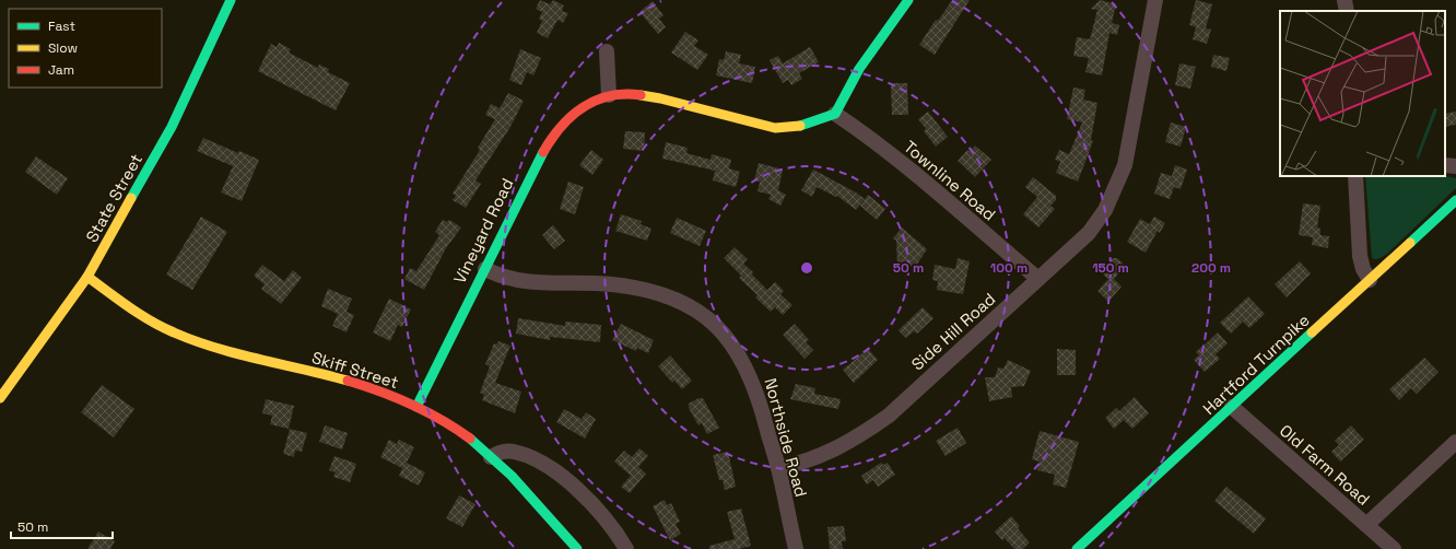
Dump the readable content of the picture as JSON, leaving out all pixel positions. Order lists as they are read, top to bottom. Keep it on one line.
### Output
{"streets":{"main road":["State Street","Vineyard Road","Hartford Turnpike","Skiff Street"],"street":["Townline Road","Side Hill Road","Northside Road","Old Farm Road"]},"crossings":[["Townline Road","Vineyard Road"],["Townline Road","Side Hill Road"],["State Street","Skiff Street"],["Vineyard Road","Skiff Street"],["Vineyard Road","Northside Road"],["Side Hill Road","Northside Road"],["Hartford Turnpike","Old Farm Road"]],"legend":["Fast","Slow","Jam"],"scale_bar":"50 m","rings":["50 m","100 m","150 m","200 m"]}
